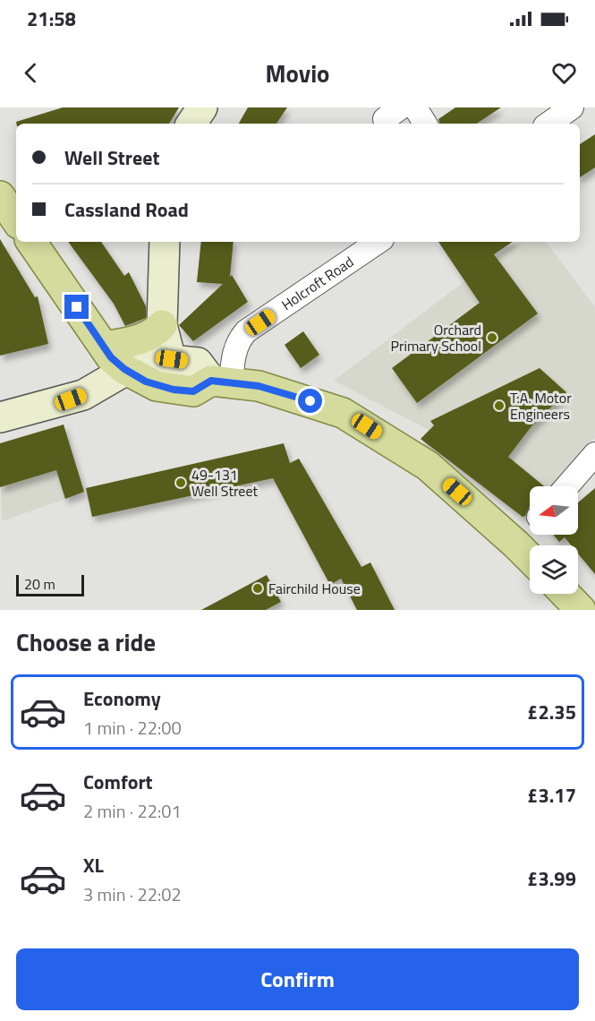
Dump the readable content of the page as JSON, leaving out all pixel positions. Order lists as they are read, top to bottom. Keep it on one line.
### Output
{"streets":{"street":["Holcroft Road"]},"places":["Orchard Primary School","T.A. Motor Engineers","49-131 Well Street","Fairchild House"],"scale_bar":"20 m","north":"left","page":{"status":"21:58","header":"Movio","banner":["Well Street","Cassland Road"],"scale":"20 m","heading":"Choose a ride","list":[{"name":"Economy","note":"1 min · 22:00","value":"£2.35"},{"name":"Comfort","note":"2 min · 22:01","value":"£3.17"},{"name":"XL","note":"3 min · 22:02","value":"£3.99"}],"buttons":"Confirm"}}
